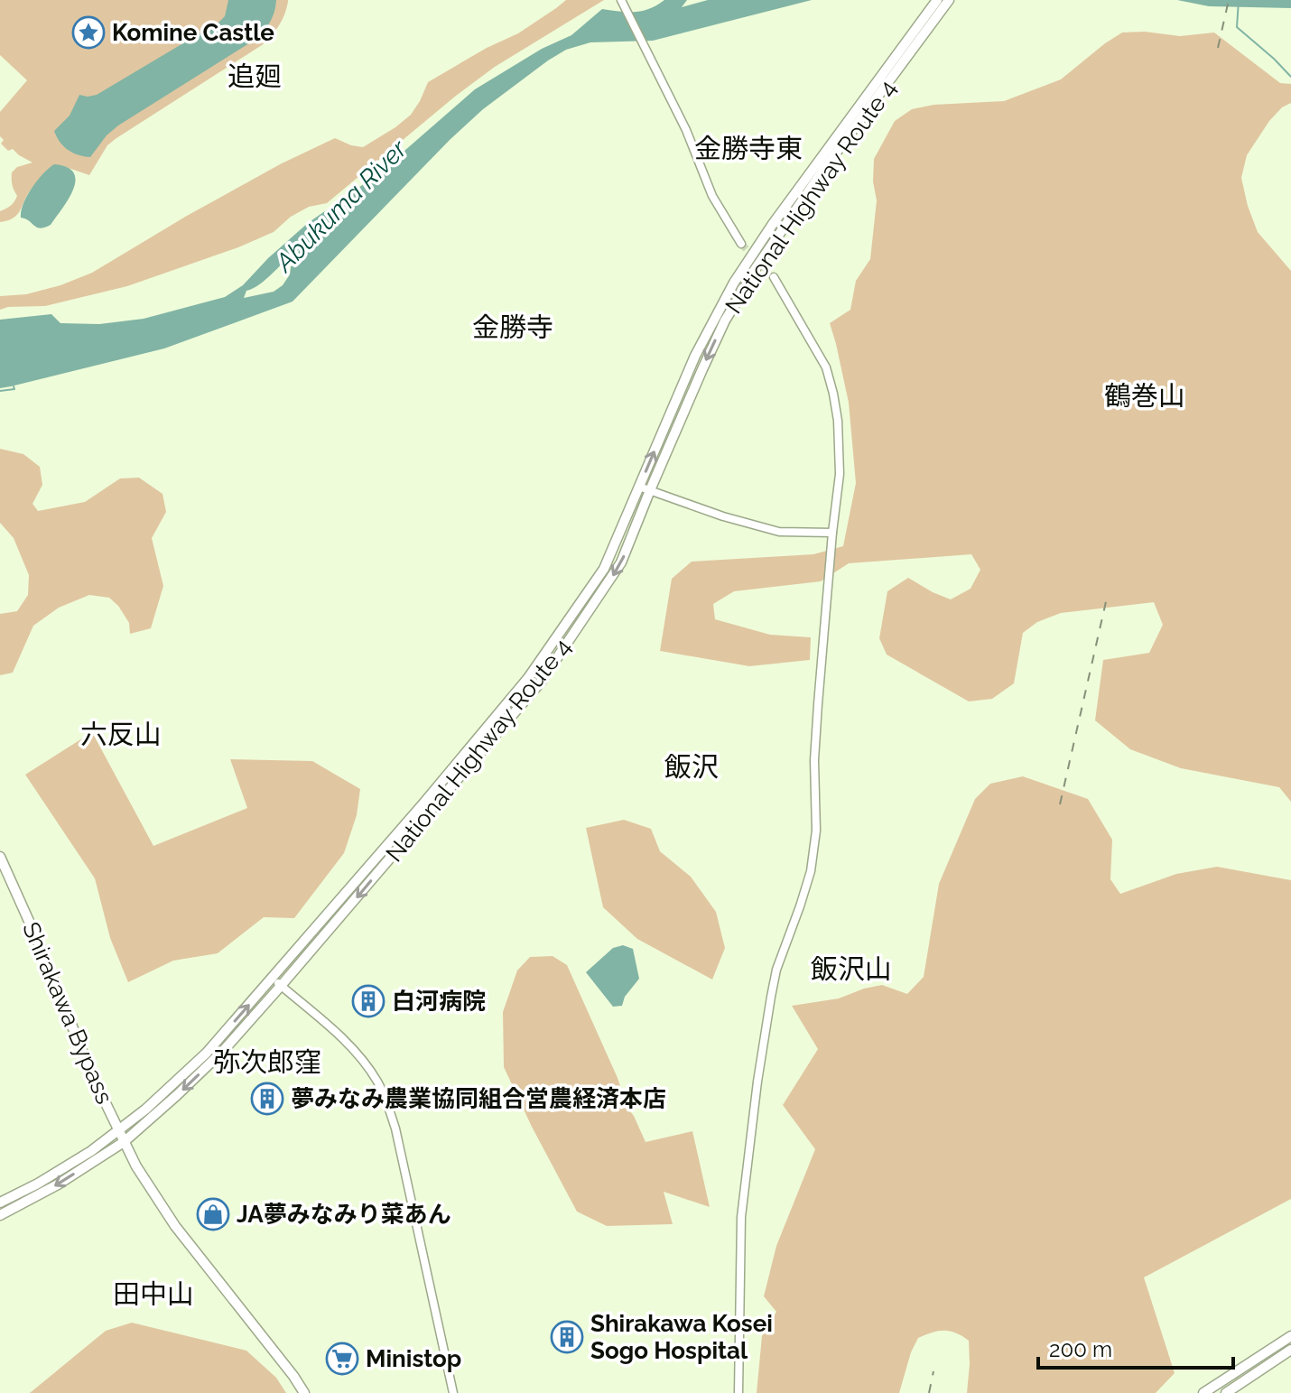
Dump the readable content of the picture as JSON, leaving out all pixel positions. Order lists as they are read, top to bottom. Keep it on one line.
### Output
{"streets":{"highway":["National Highway Route 4","Shirakawa Bypass"]},"crossings":[["National Highway Route 4","Shirakawa Bypass"]],"districts":["追廻","金勝寺東","金勝寺","鶴巻山","六反山","飯沢","飯沢山","弥次郎窪","田中山"],"water":["Abukuma River"],"places":{"place":["Komine Castle"],"building":["白河病院","夢みなみ農業協同組合営農経済本店","Shirakawa Kosei Sogo Hospital"],"shop":["JA夢みなみり菜あん"],"supermarket":["Ministop"]},"scale_bar":"200 m"}
